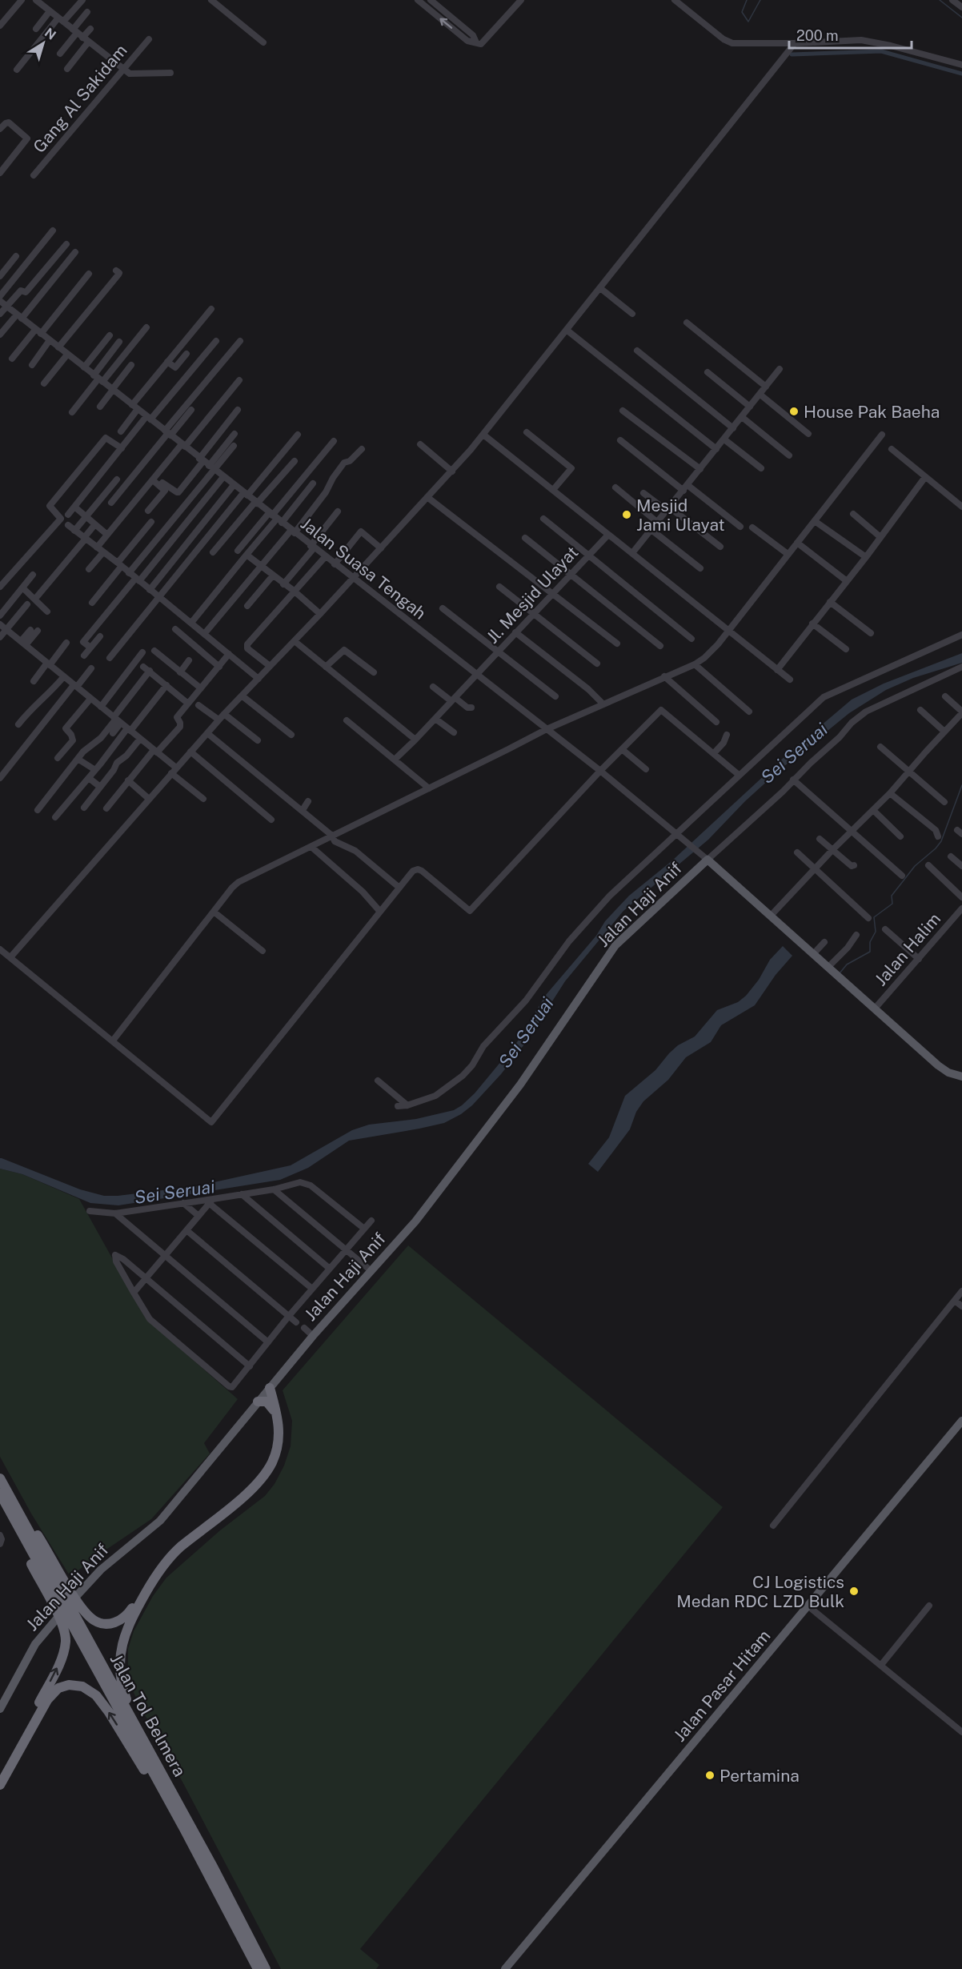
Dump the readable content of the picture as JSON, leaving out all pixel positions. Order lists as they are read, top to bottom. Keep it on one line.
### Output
{"streets":{"highway":["Jalan Tol Belmera"],"main road":["Jalan Haji Anif","Jalan Pasar Hitam"],"street":["Gang Al Sakidam","Jalan Suasa Tengah","Jl. Mesjid Ulayat","Jalan Halim"]},"crossings":[["Jalan Suasa Tengah","Jl. Mesjid Ulayat"],["Jalan Suasa Tengah","Jalan Haji Anif"]],"water":["Sei Seruai"],"places":["House Pak Baeha","Mesjid Jami Ulayat","CJ Logistics Medan RDC LZD Bulk","Pertamina"],"scale_bar":"200 m","north":"top right"}
